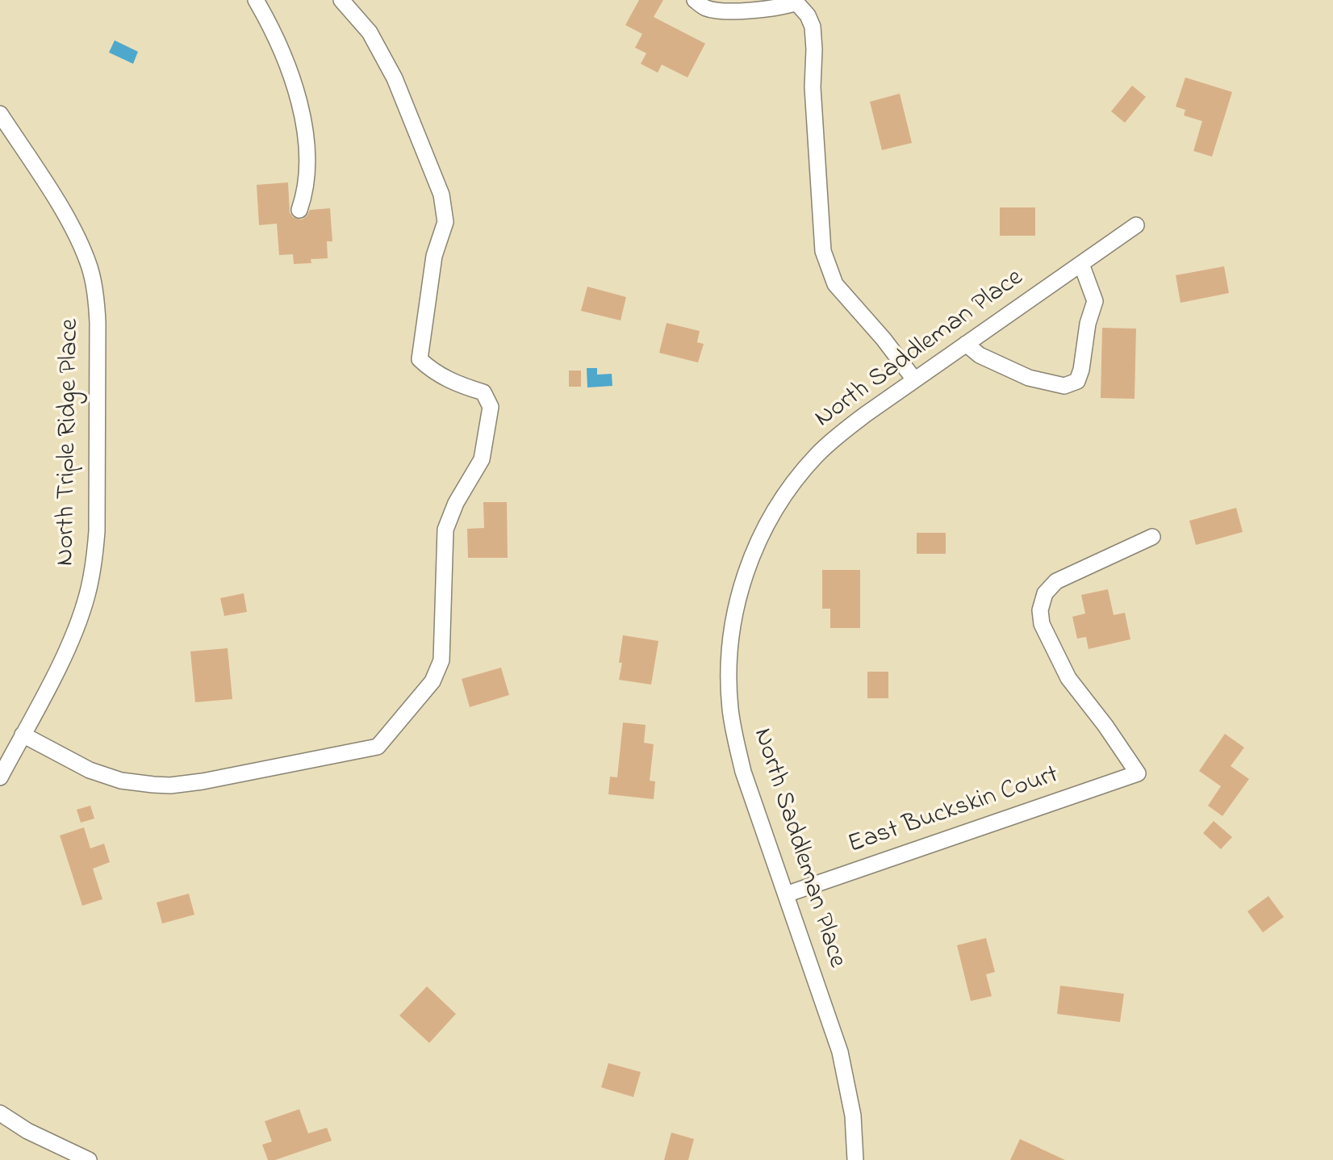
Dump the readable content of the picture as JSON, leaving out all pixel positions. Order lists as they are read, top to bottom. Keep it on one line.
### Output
{"streets":{"street":["North Saddleman Place","North Triple Ridge Place","East Buckskin Court"]},"crossings":[["North Saddleman Place","East Buckskin Court"]]}
